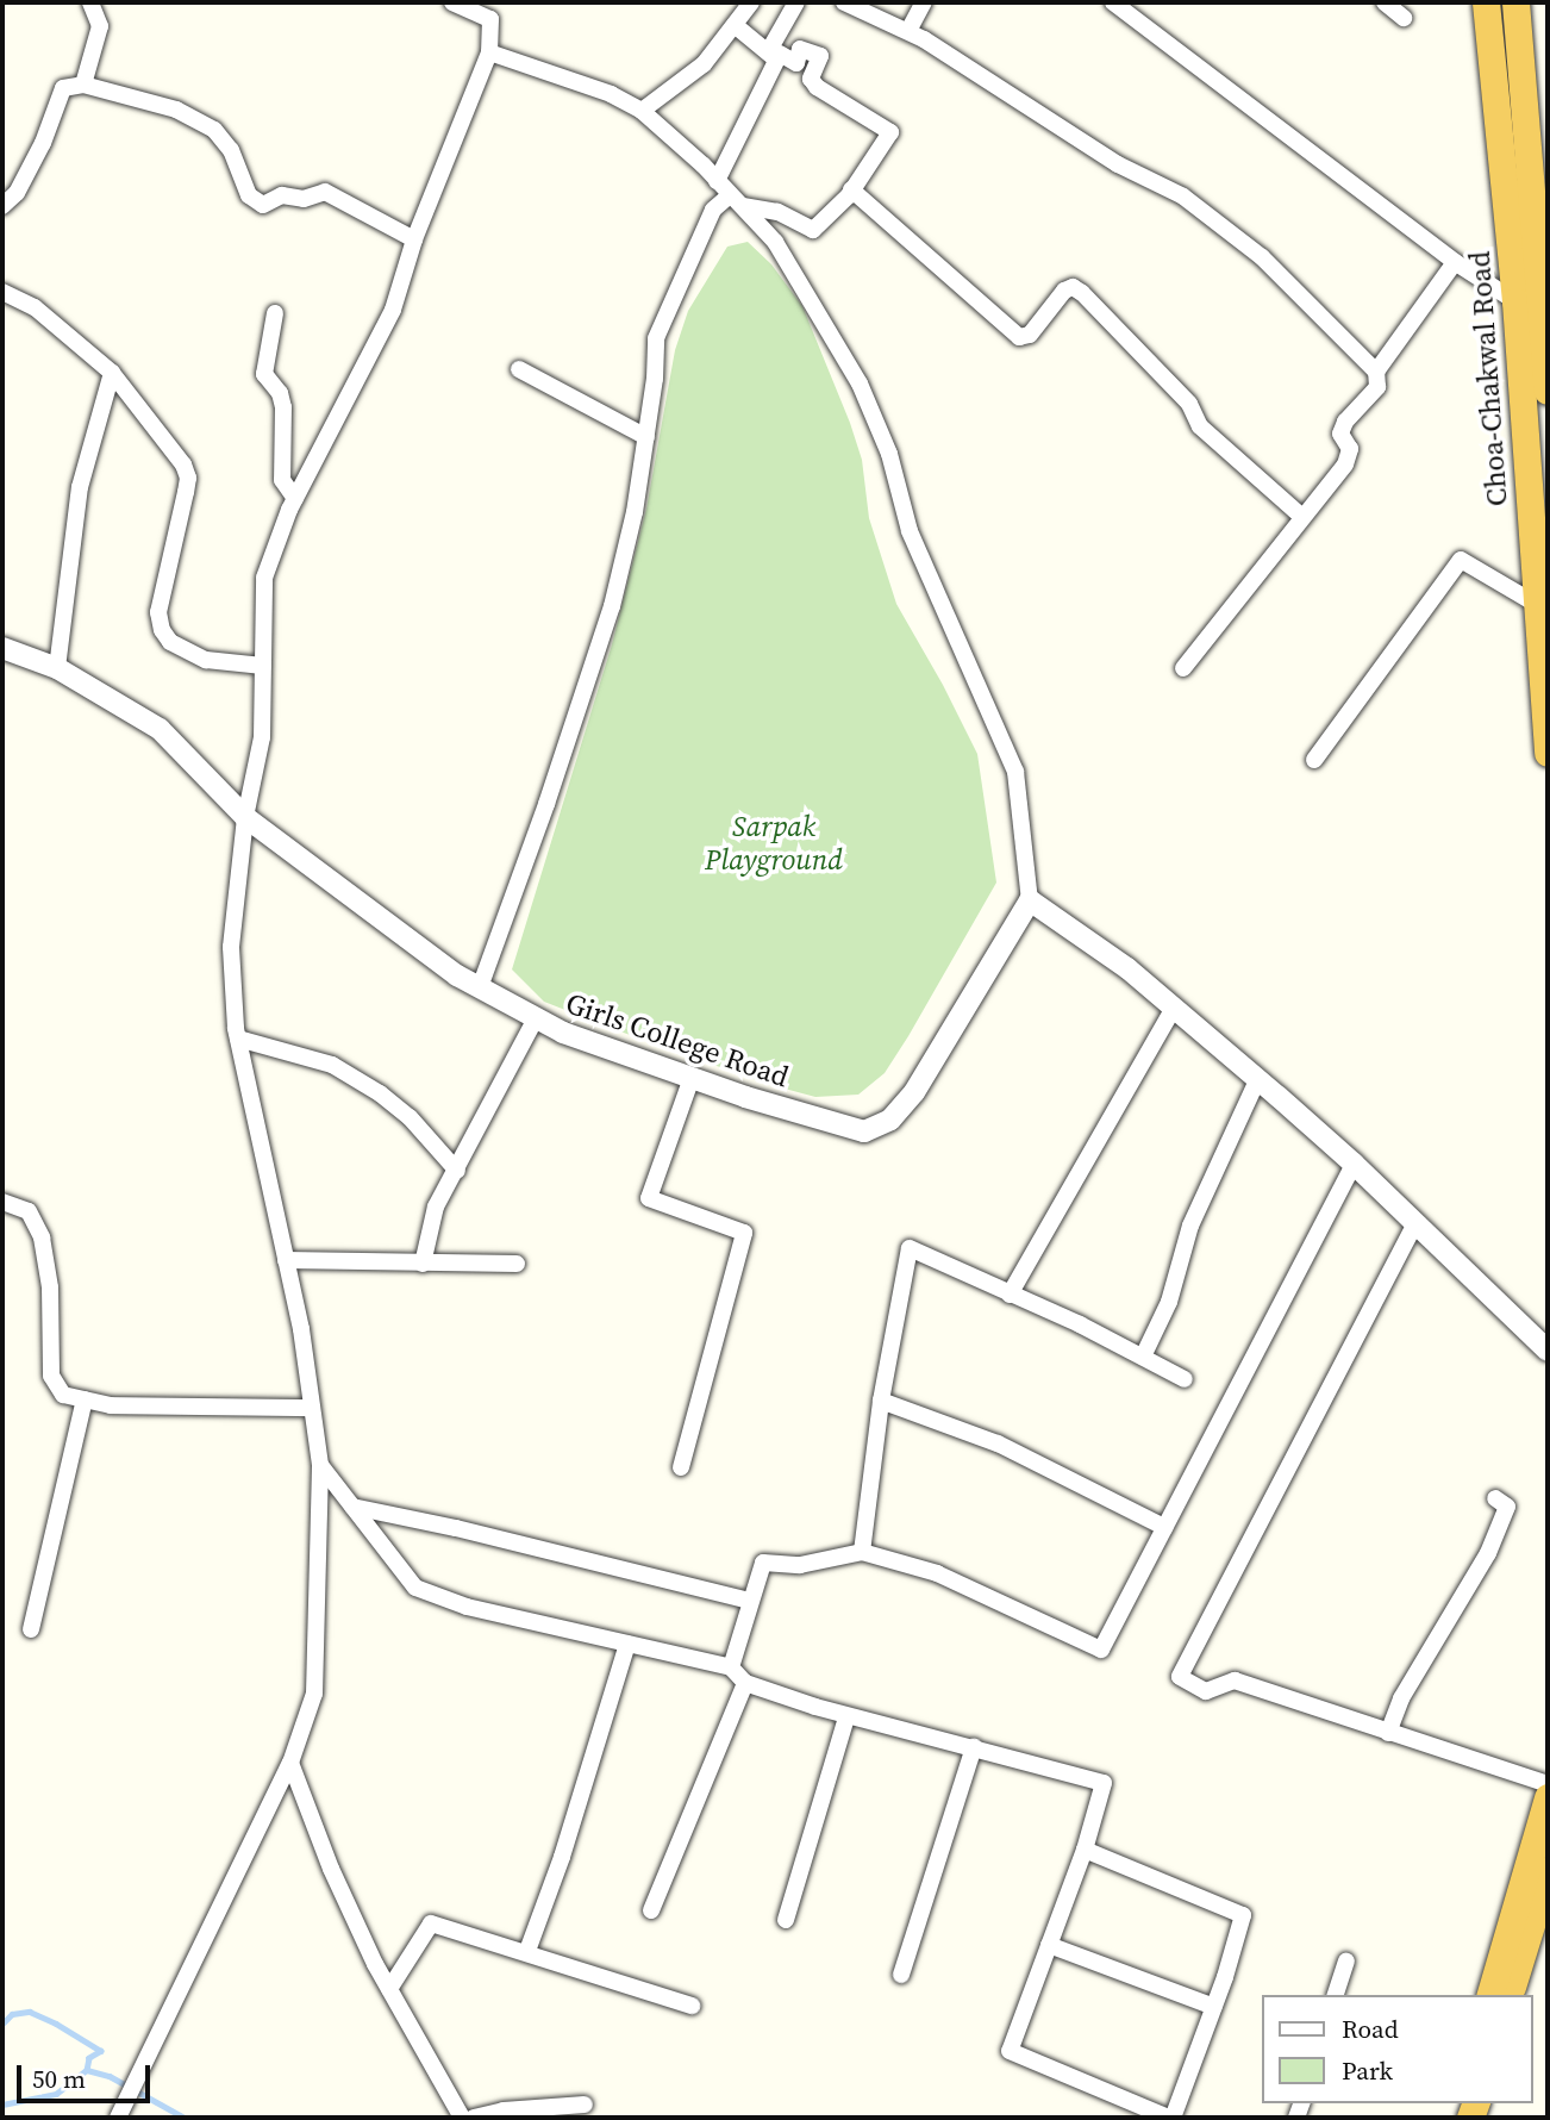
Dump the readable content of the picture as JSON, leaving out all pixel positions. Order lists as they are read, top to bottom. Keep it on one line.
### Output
{"streets":{"highway":["Choa-Chakwal Road"],"street":["Girls College Road"]},"parks":["Sarpak Playground"],"legend":["Road","Park"],"scale_bar":"50 m"}
